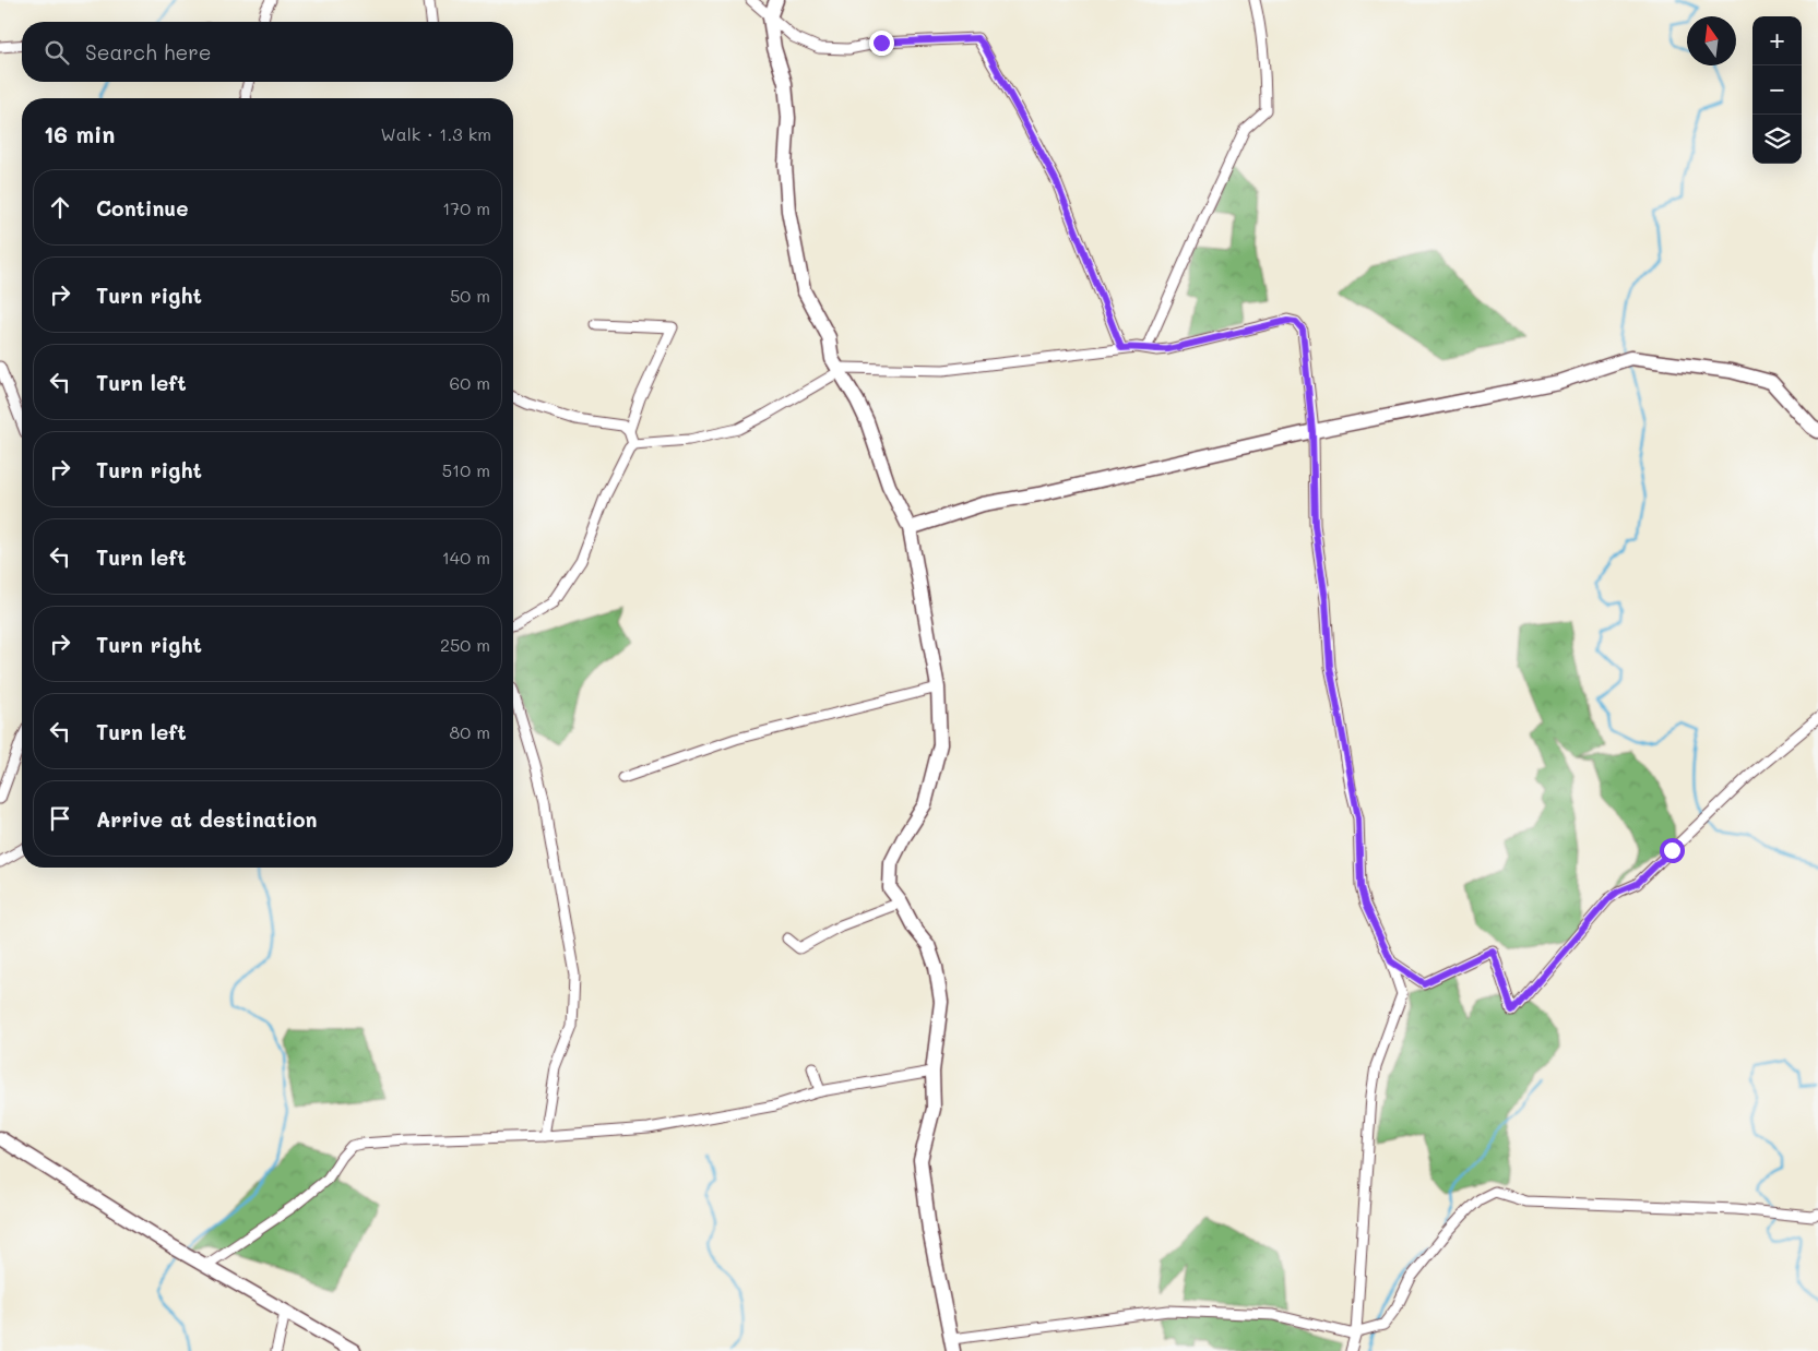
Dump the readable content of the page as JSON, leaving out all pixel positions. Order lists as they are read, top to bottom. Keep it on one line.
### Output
{"north":"top","page":{"map_buttons":["+","−"],"search":"Search here","heading":["16 min","Walk · 1.3 km"],"list":[["Continue","170 m"],["Turn right","50 m"],["Turn left","60 m"],["Turn right","510 m"],["Turn left","140 m"],["Turn right","250 m"],["Turn left","80 m"],"Arrive at destination"]}}
